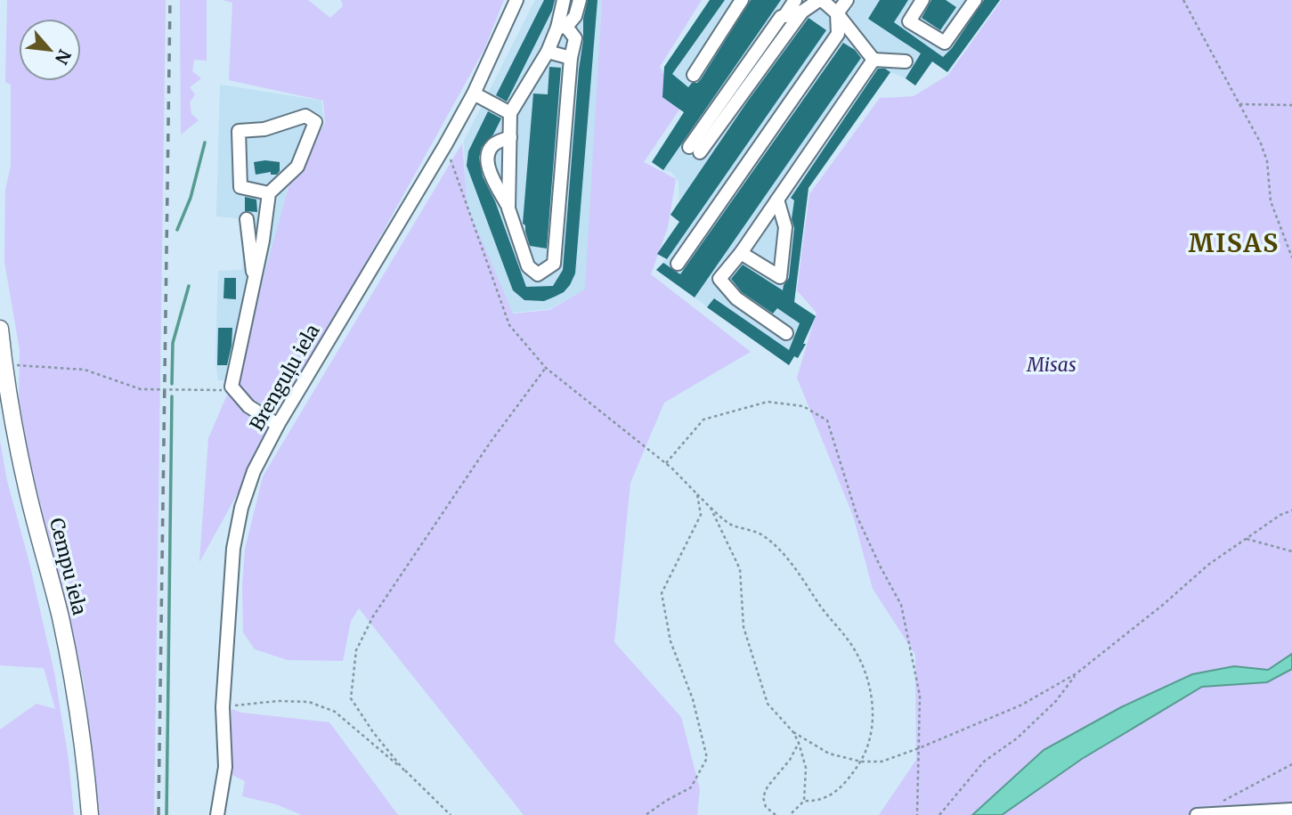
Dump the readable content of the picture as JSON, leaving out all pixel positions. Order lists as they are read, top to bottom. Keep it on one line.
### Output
{"streets":{"main road":["Cempu iela"],"street":["Brenguļu iela"]},"districts":["MISAS"],"parks":["Misas"],"north":"bottom right"}
